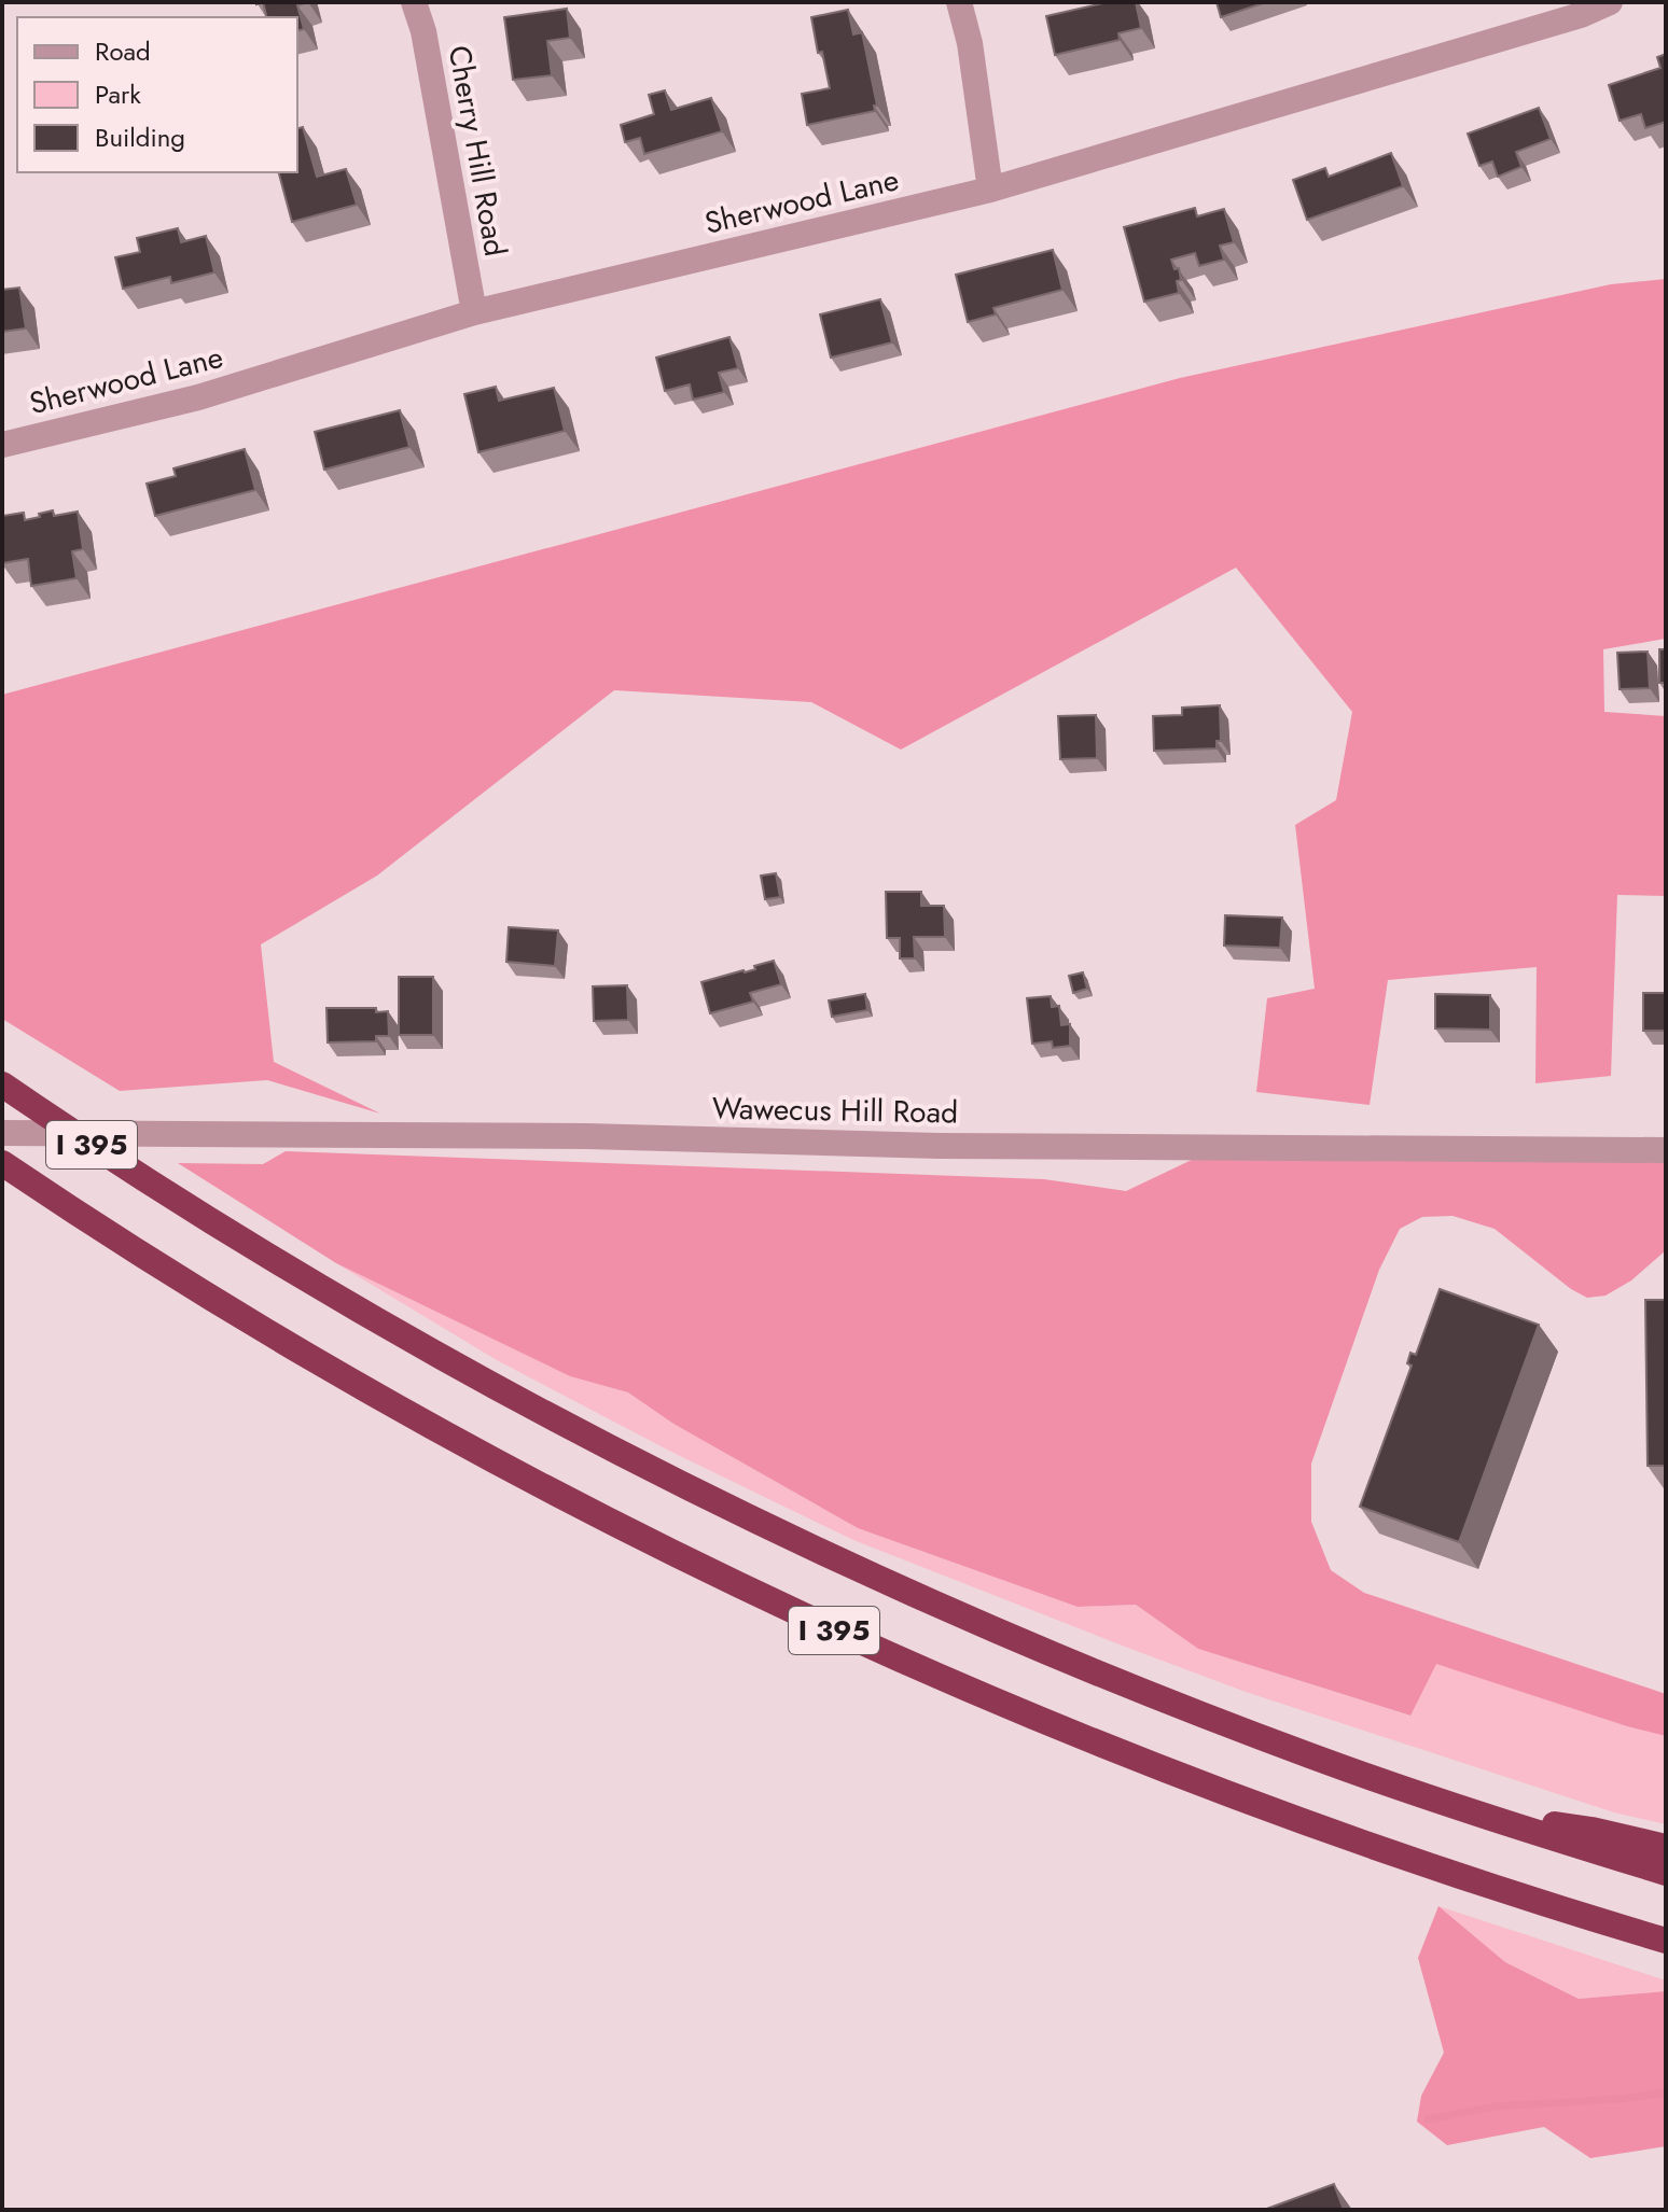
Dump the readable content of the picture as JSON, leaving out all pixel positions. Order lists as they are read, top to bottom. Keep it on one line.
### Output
{"streets":{"highway":["I 395"],"street":["Cherry Hill Road","Sherwood Lane","Wawecus Hill Road"]},"crossings":[["Cherry Hill Road","Sherwood Lane"]],"legend":["Road","Park","Building"]}
